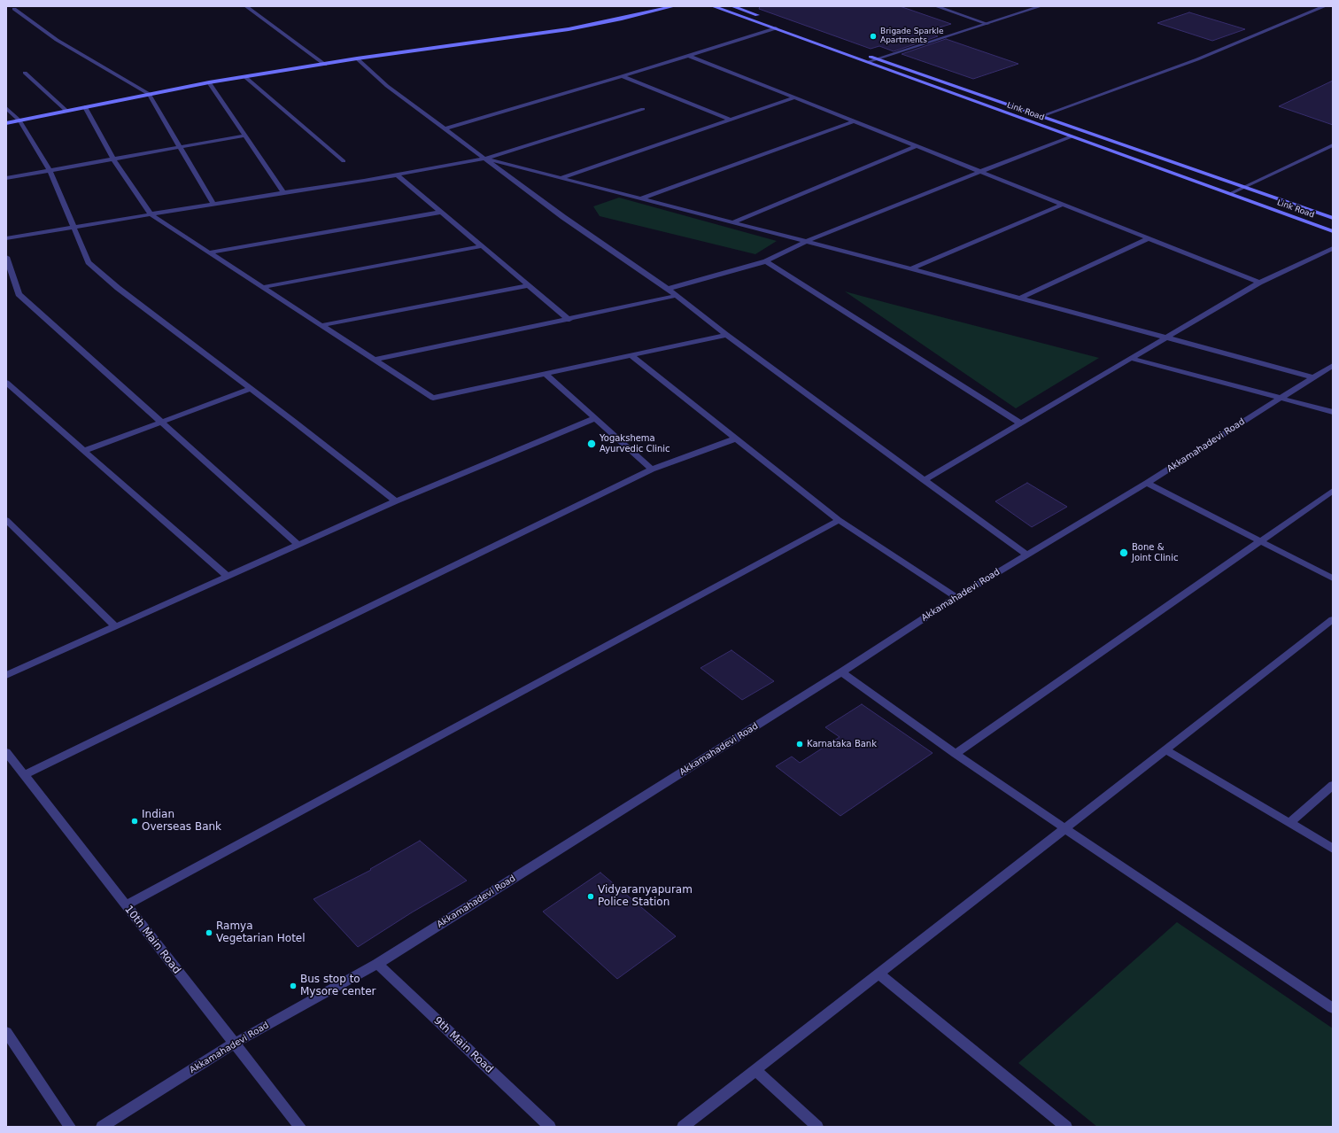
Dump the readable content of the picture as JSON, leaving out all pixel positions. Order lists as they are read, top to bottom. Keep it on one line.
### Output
{"streets":{"main road":["Link Road"],"street":["Akkamahadevi Road","10th Main Road","9th Main Road"]},"crossings":[["Akkamahadevi Road","10th Main Road"],["Akkamahadevi Road","9th Main Road"]],"places":["Brigade Sparkle Apartments","Yogakshema Ayurvedic Clinic","Bone & Joint Clinic","Karnataka Bank","Indian Overseas Bank","Vidyaranyapuram Police Station","Ramya Vegetarian Hotel","Bus stop to Mysore center"]}
